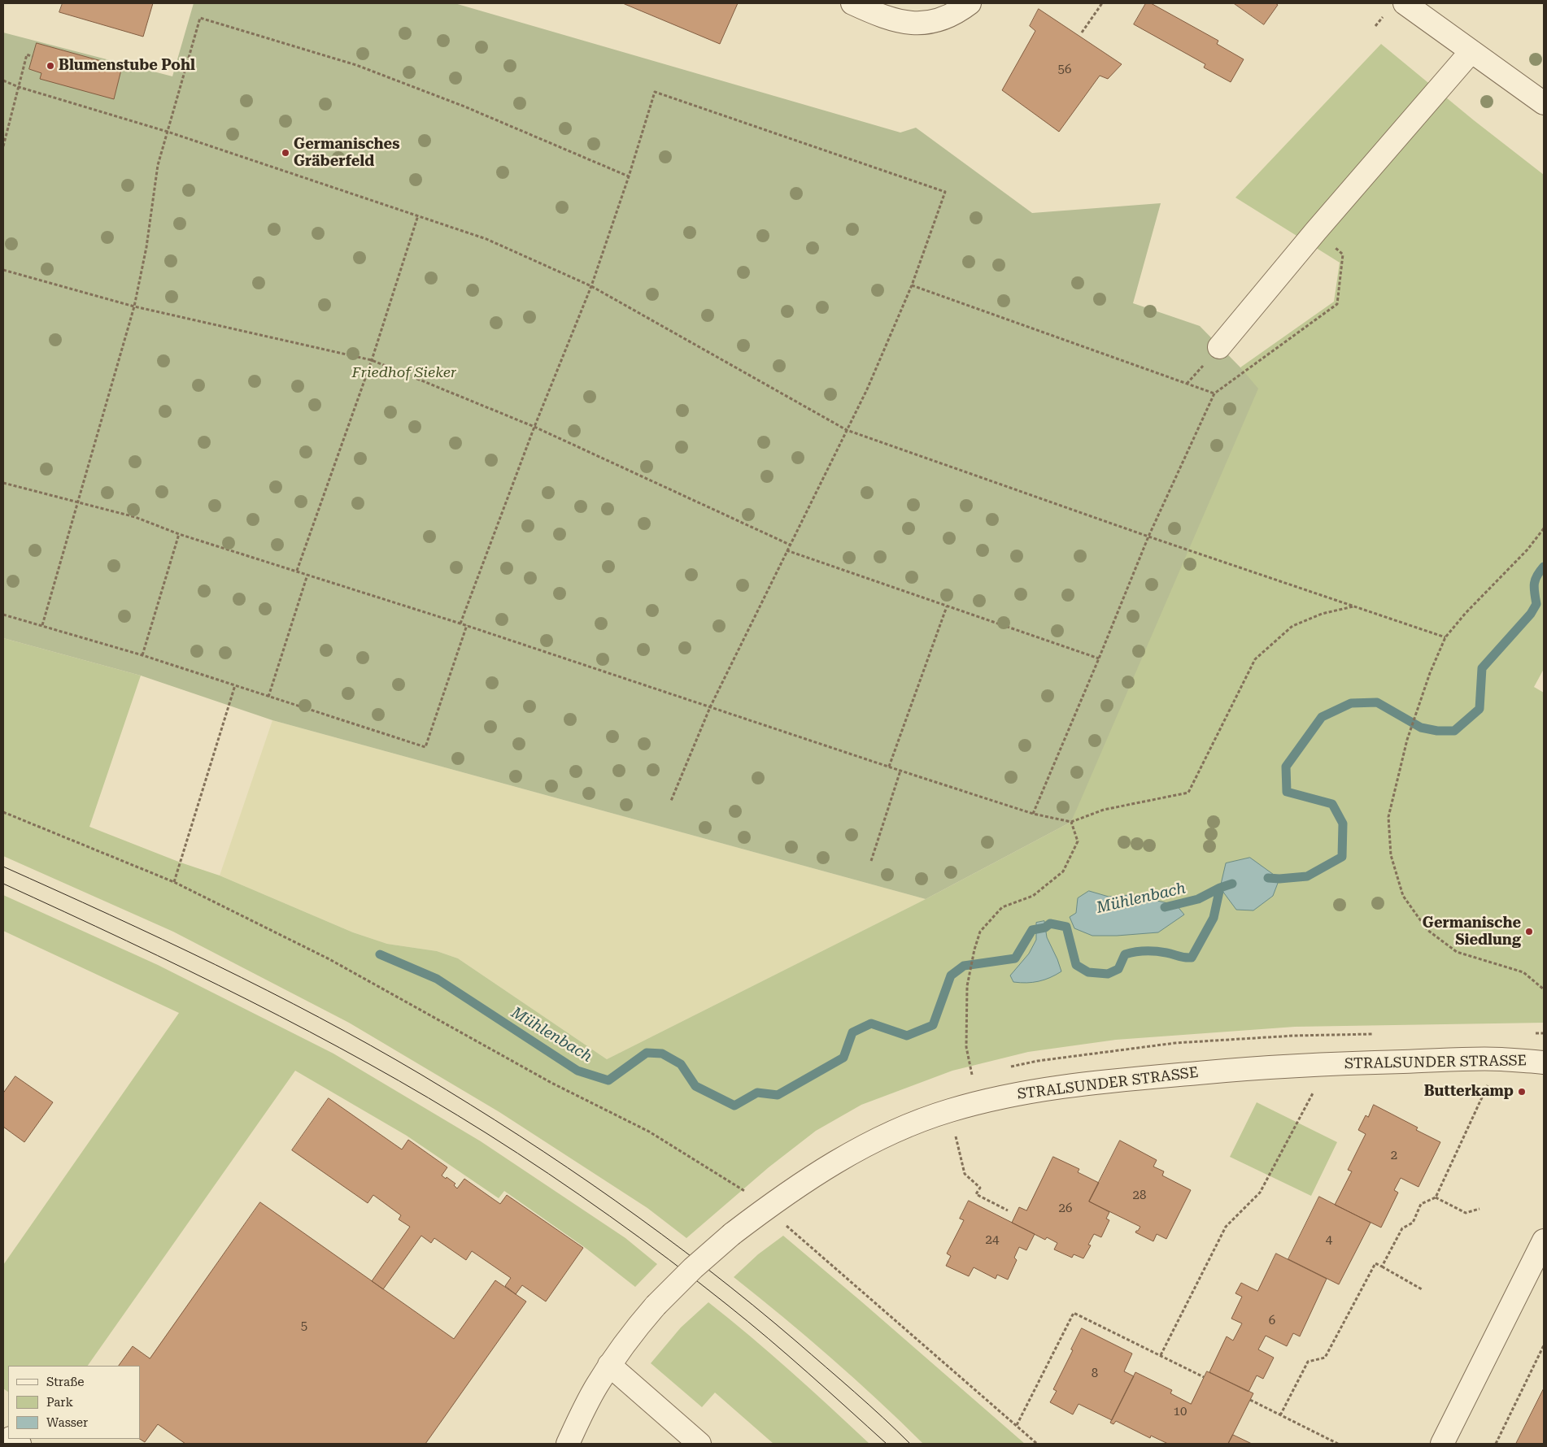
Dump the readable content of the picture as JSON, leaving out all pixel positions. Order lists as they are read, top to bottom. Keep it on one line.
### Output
{"streets":{"street":["STRALSUNDER STRASSE"]},"water":["Mühlenbach"],"parks":["Friedhof Sieker"],"places":["Blumenstube Pohl","Germanisches Gräberfeld","Germanische Siedlung","Butterkamp"],"house_numbers":["56","2","28","26","24","4","6","5","8","10"],"legend":["Straße","Park","Wasser"]}
